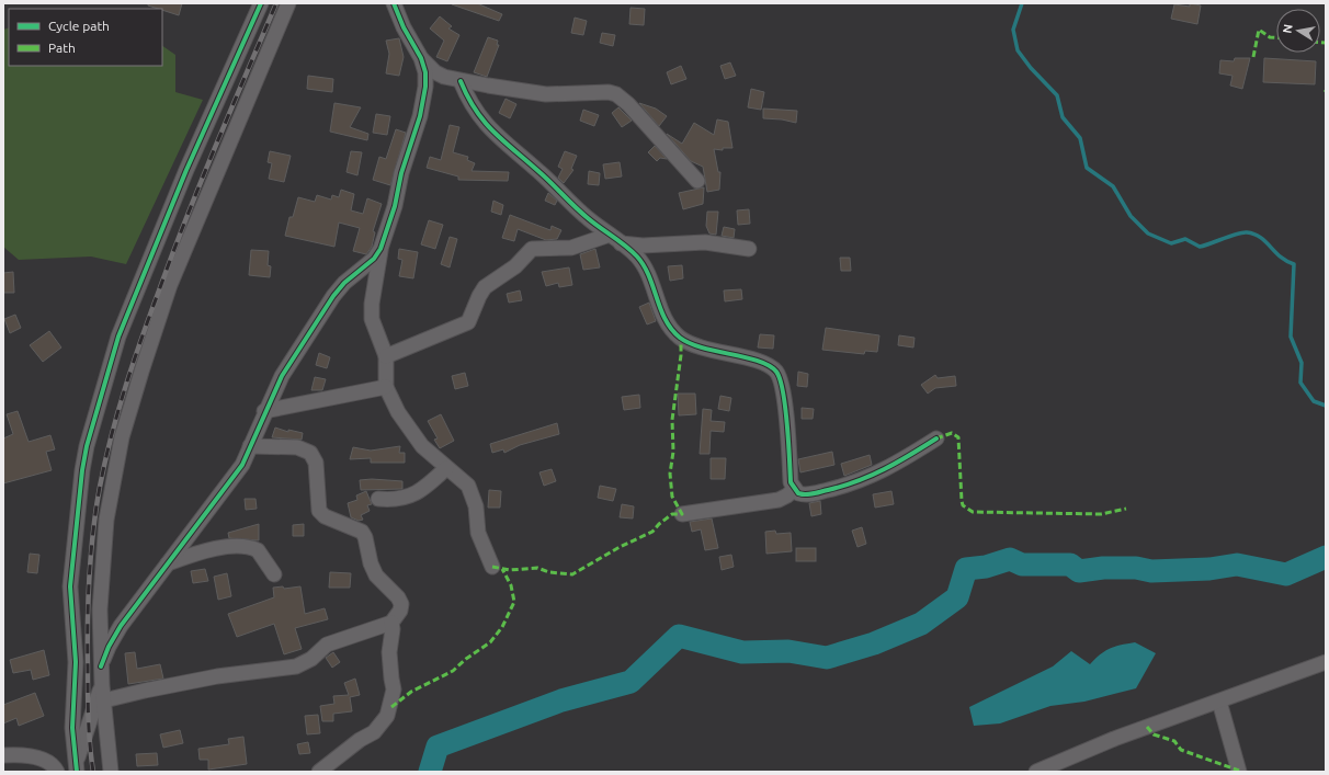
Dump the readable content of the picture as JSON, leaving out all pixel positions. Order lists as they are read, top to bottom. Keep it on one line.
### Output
{"legend":["Cycle path","Path"],"north":"left"}
